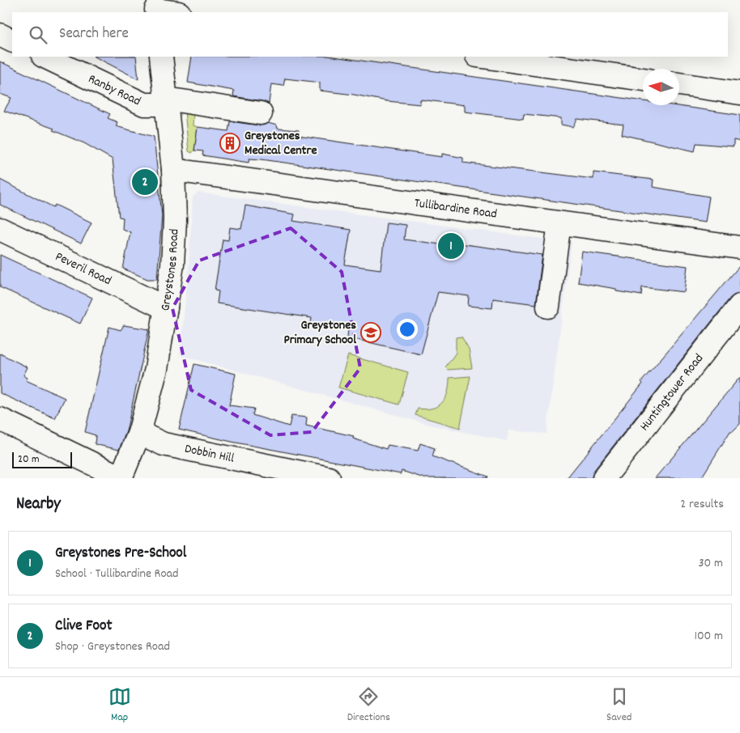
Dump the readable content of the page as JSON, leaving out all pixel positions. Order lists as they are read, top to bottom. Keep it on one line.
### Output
{"streets":{"street":["Ranby Road","Tullibardine Road","Peveril Road","Greystones Road","Huntingtower Road","Dobbin Hill"]},"crossings":[["Ranby Road","Greystones Road"],["Tullibardine Road","Greystones Road"],["Peveril Road","Greystones Road"],["Greystones Road","Dobbin Hill"]],"places":{"building":["Greystones Medical Centre"],"school or university":["Greystones Primary School"]},"scale_bar":"20 m","north":"left","page":{"search":"Search here","pins":["2","1"],"scale":"20 m","heading":["Nearby","2 results"],"list":[{"mark":"1","name":"Greystones Pre-School","note":"School · Tullibardine Road","value":"30 m"},{"mark":"2","name":"Clive Foot","note":"Shop · Greystones Road","value":"100 m"}],"nav":["Map","Directions","Saved"]}}
